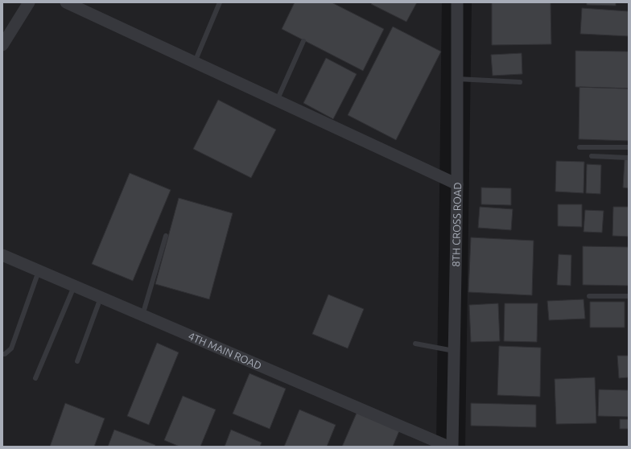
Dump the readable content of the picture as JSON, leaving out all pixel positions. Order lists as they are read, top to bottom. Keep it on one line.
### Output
{"streets":{"street":["8TH CROSS ROAD","4TH MAIN ROAD"]}}
